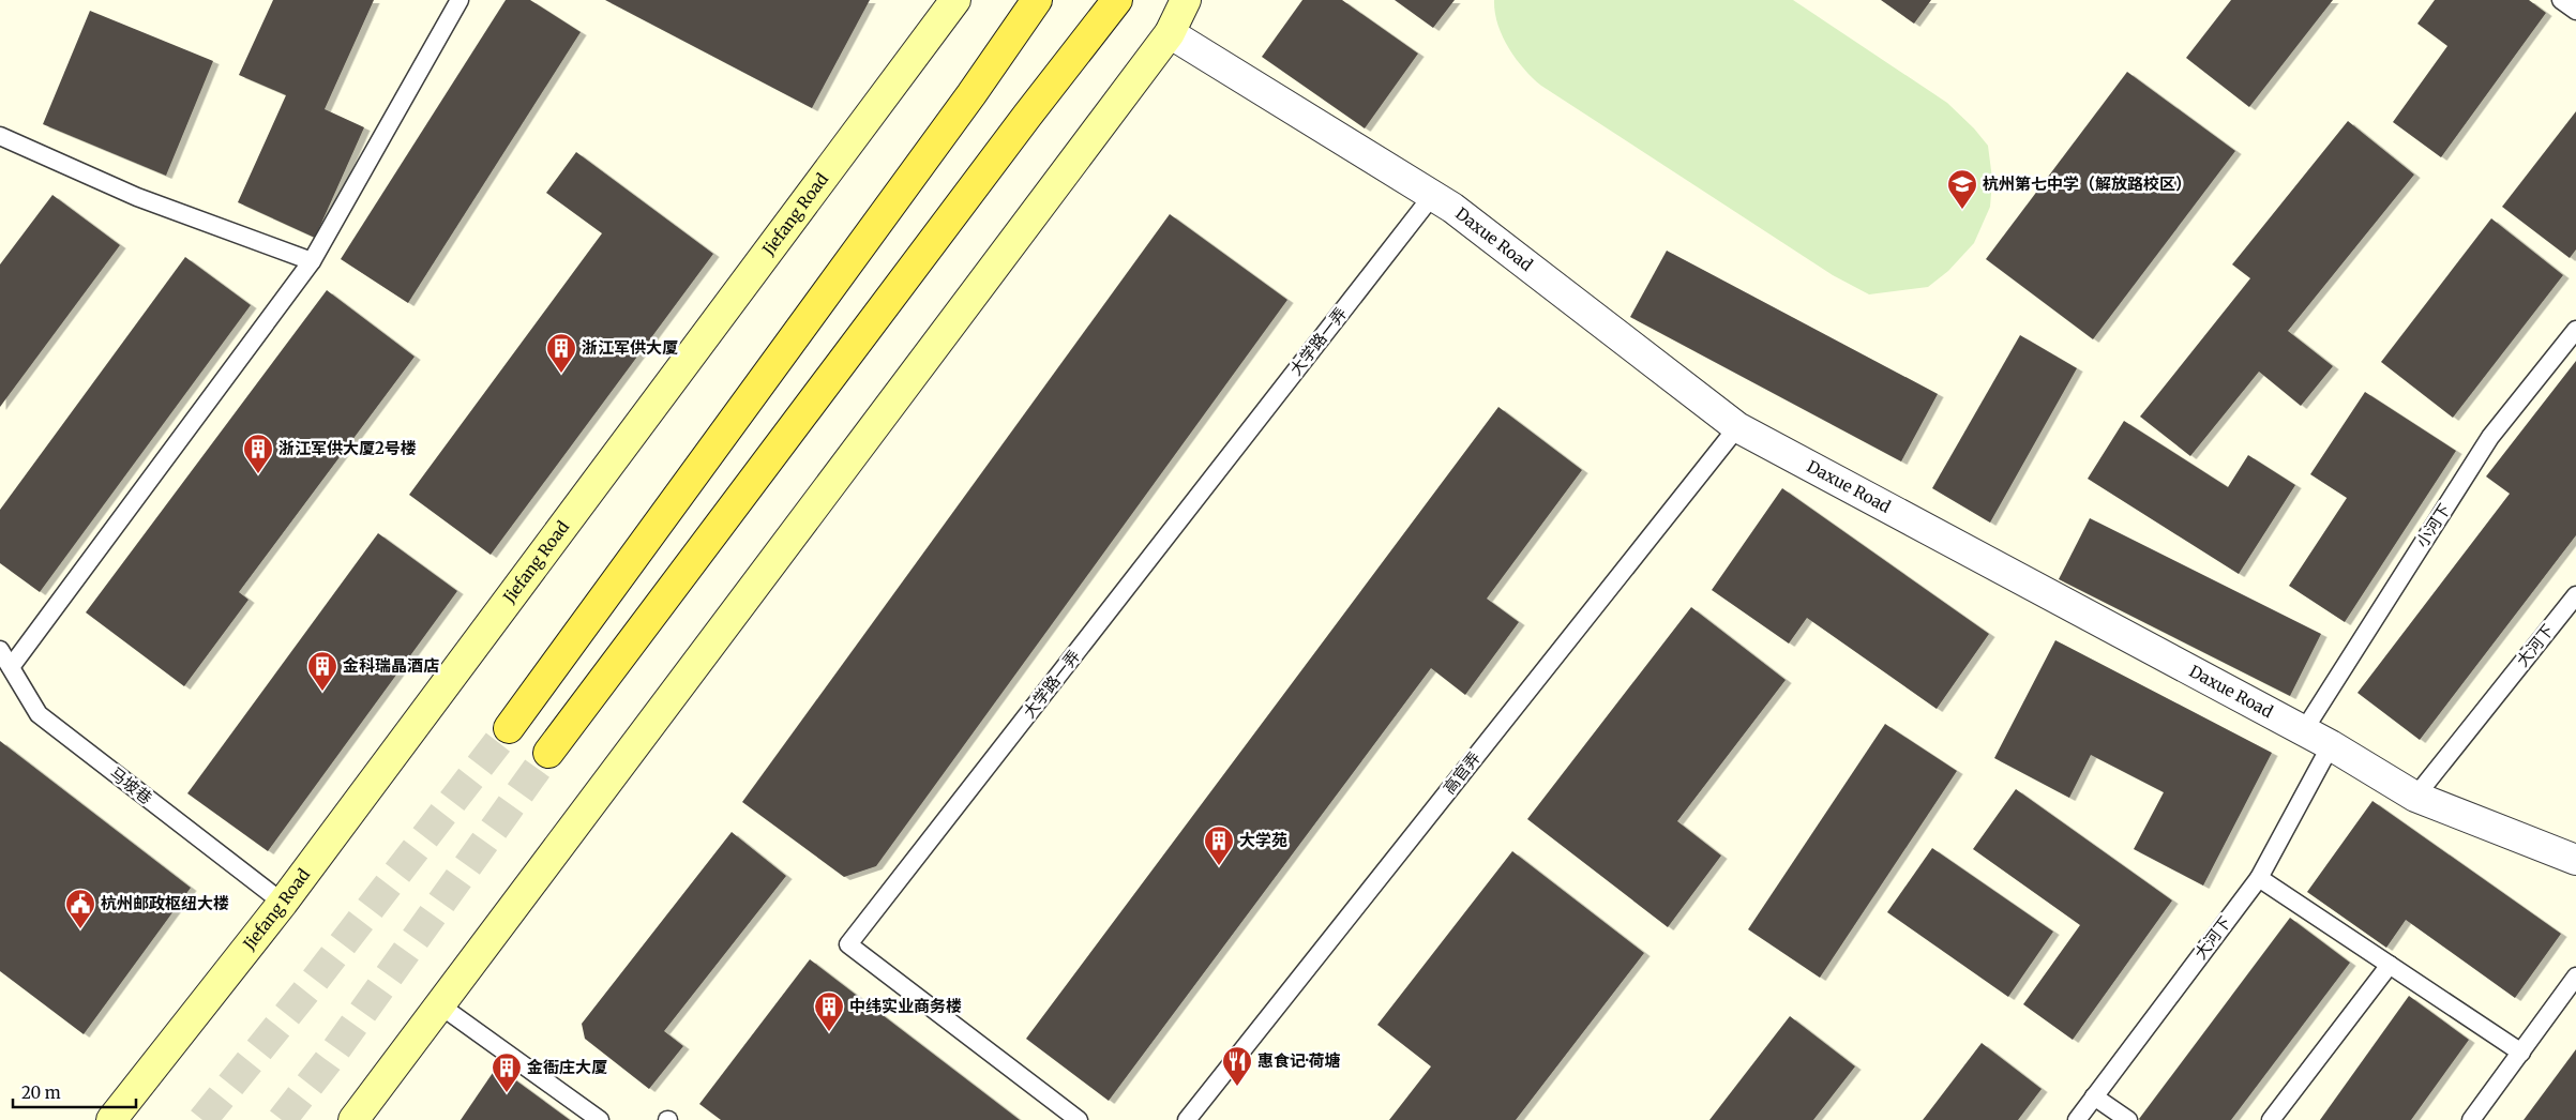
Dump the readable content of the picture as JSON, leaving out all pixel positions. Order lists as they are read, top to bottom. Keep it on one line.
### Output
{"streets":{"main road":["Jiefang Road"],"street":["Daxue Road"],"lane":["大学路一弄","小河下","大河下","高官弄","马坡巷"]},"crossings":[["Jiefang Road","马坡巷"],["Daxue Road","大学路一弄"],["Daxue Road","小河下"],["Daxue Road","大河下"],["Daxue Road","高官弄"]],"places":{"school or university":["杭州第七中学（解放路校区）"],"building":["浙江军供大厦","浙江军供大厦2号楼","金科瑞晶酒店","大学苑","中纬实业商务楼","金衙庄大厦"],"public building":["杭州邮政枢纽大楼"],"restaurant":["惠食记·荷塘"]},"scale_bar":"20 m"}
